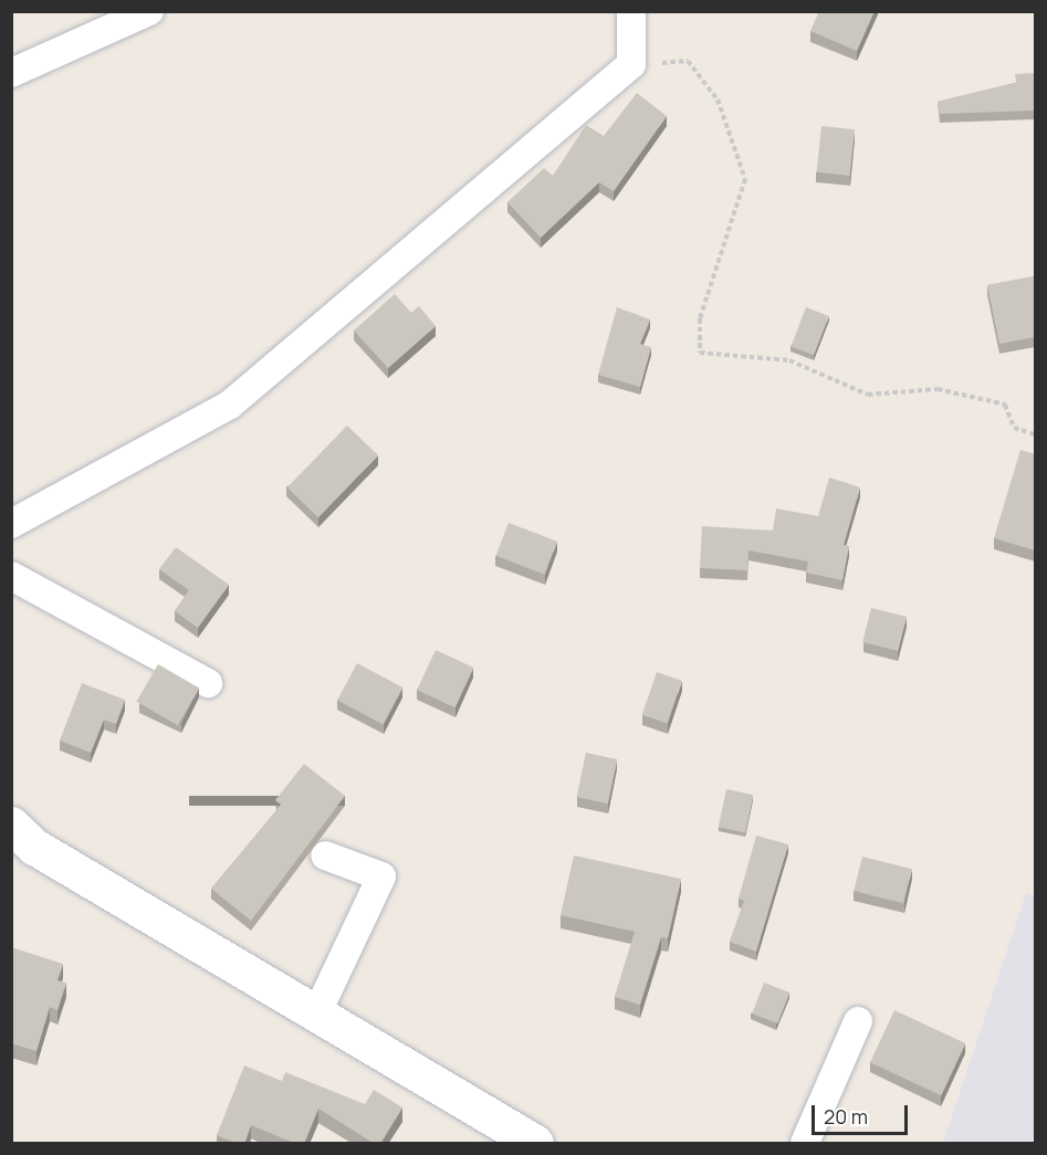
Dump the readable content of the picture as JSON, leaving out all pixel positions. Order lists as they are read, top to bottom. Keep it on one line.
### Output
{"scale_bar":"20 m"}
